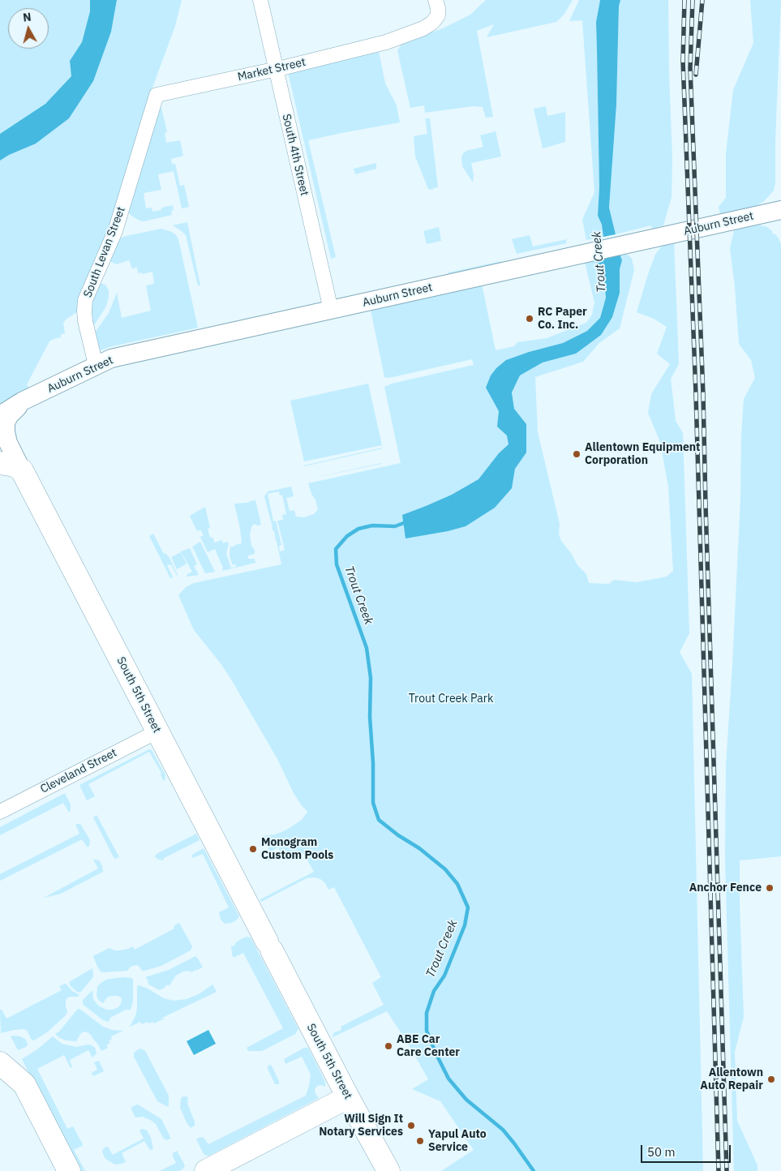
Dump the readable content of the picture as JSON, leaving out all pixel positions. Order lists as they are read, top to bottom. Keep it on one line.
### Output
{"streets":{"main road":["South 5th Street"],"street":["Market Street","South 4th Street","Auburn Street","South Levan Street","Cleveland Street"]},"crossings":[["Market Street","South 4th Street"],["Market Street","South Levan Street"],["South 4th Street","Auburn Street"],["Auburn Street","South Levan Street"],["Auburn Street","South 5th Street"],["South 5th Street","Cleveland Street"]],"water":["Trout Creek"],"parks":["Trout Creek Park"],"places":["RC Paper Co. Inc.","Allentown Equipment Corporation","Monogram Custom Pools","Anchor Fence","ABE Car Care Center","Allentown Auto Repair","Will Sign It Notary Services","Yapul Auto Service"],"scale_bar":"50 m","north":"top"}
